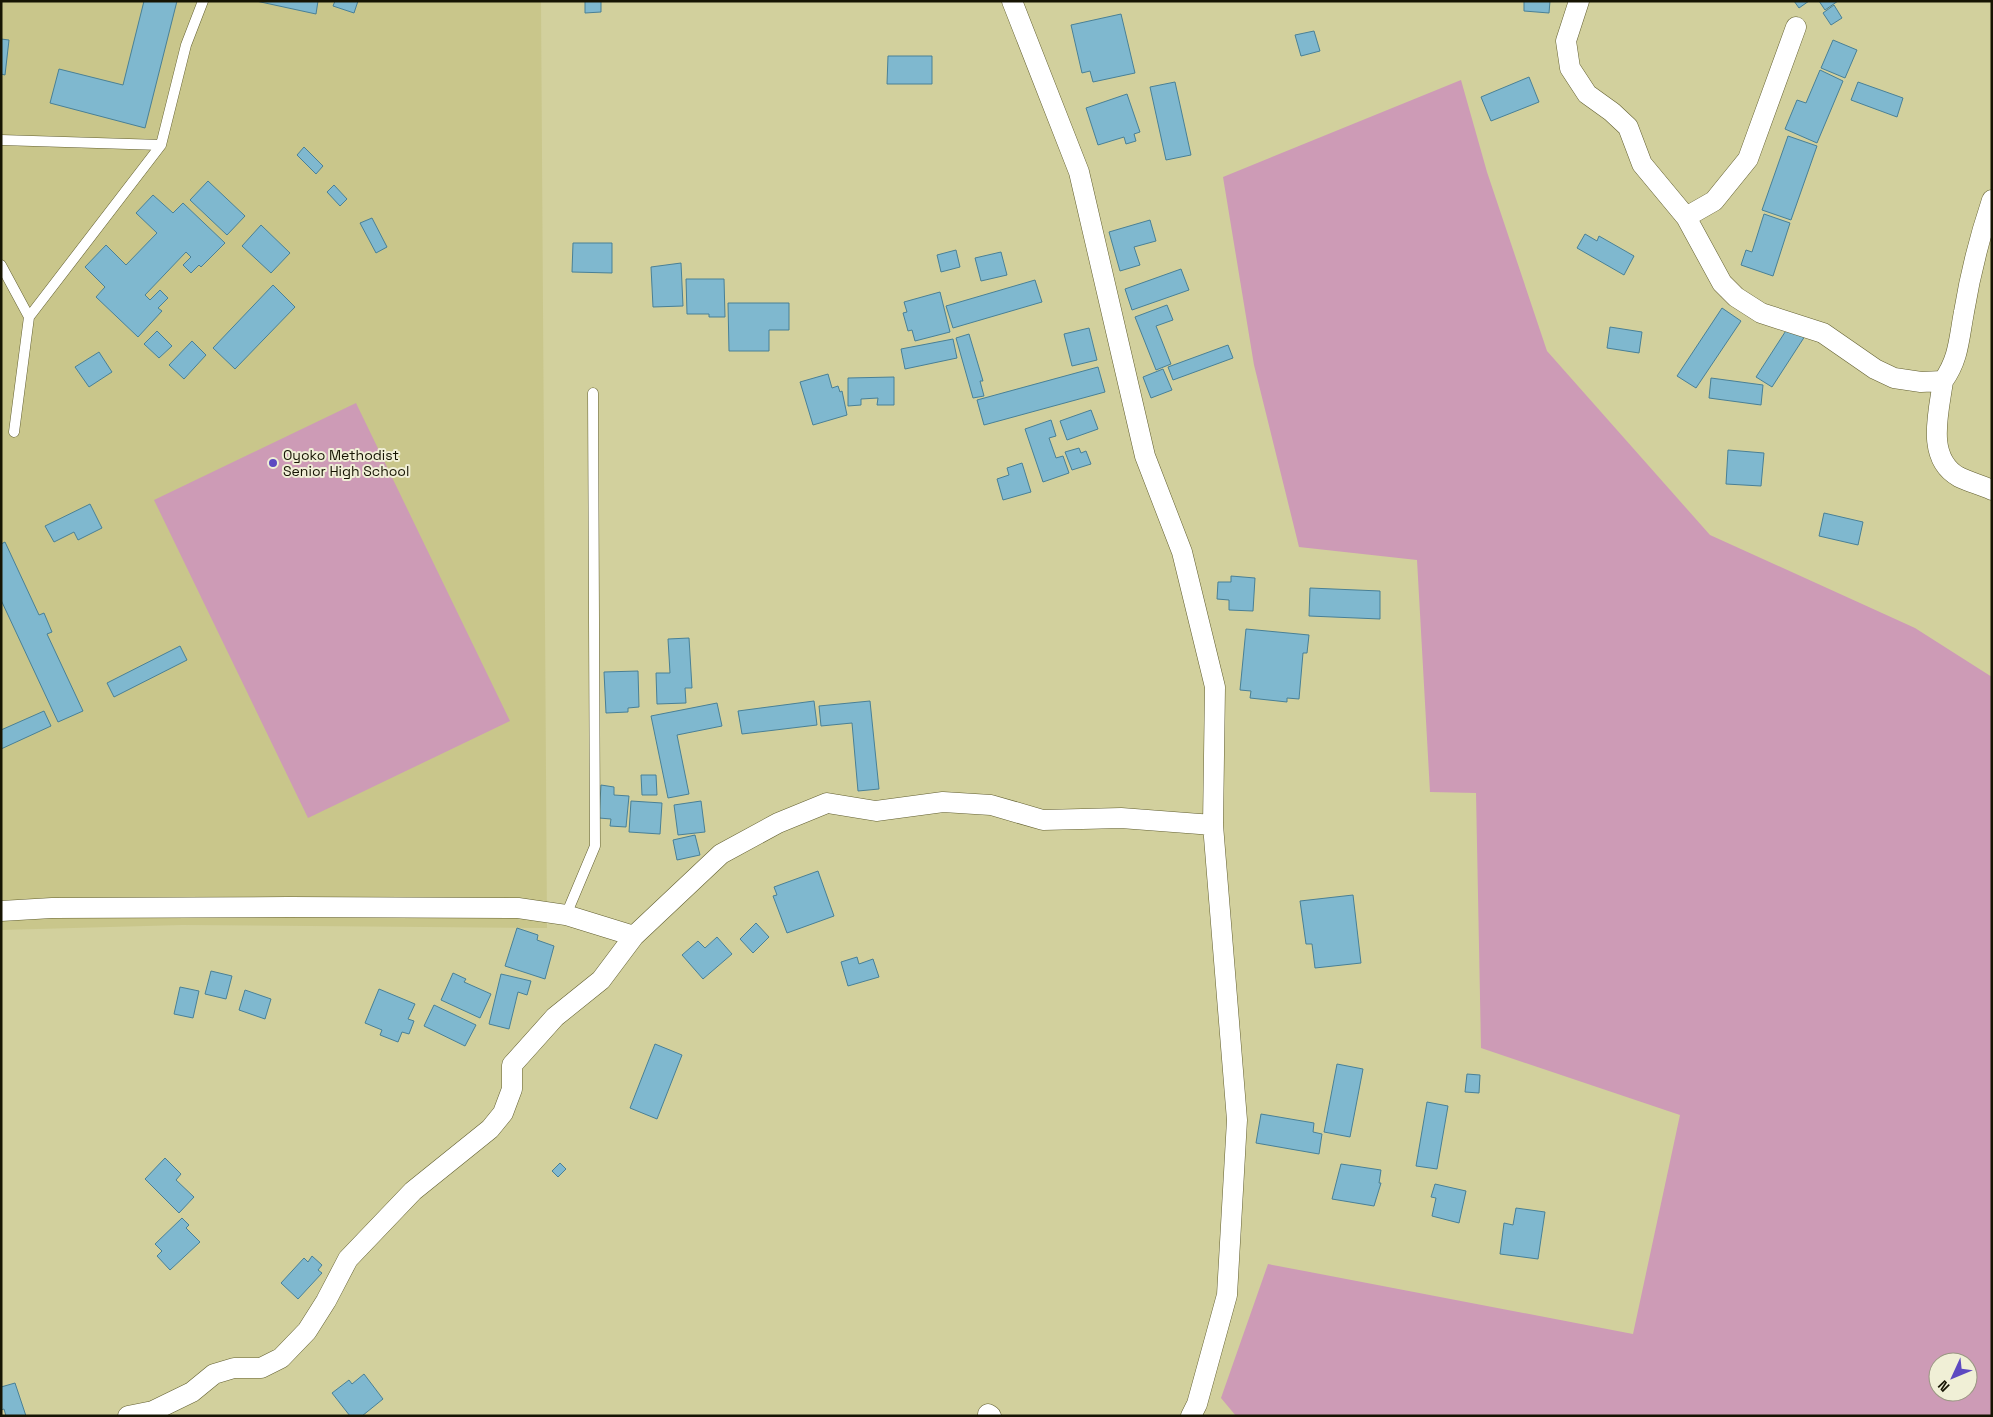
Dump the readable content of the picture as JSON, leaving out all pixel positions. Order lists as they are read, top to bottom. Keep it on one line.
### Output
{"places":["Oyoko Methodist Senior High School"],"north":"bottom left"}
